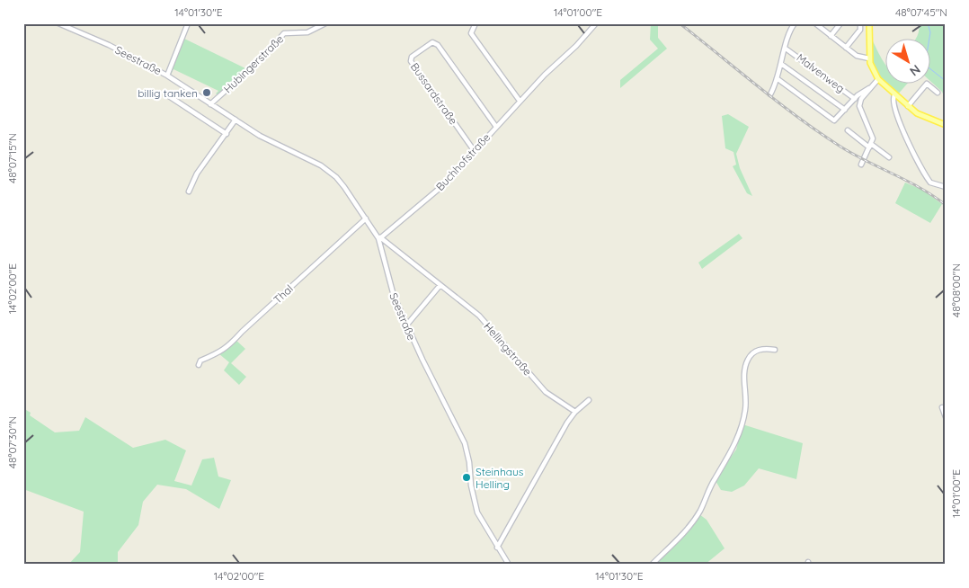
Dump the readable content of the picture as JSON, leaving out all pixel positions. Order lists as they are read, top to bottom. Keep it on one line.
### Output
{"streets":{"street":["Seestraße","Hubingerstraße","Malvenweg","Bussardstraße","Buchhofstraße","Thal","Hellingstraße"]},"crossings":[["Seestraße","Hubingerstraße"],["Seestraße","Buchhofstraße"],["Seestraße","Thal"],["Seestraße","Hellingstraße"],["Bussardstraße","Buchhofstraße"],["Buchhofstraße","Hellingstraße"]],"places":["billig tanken","Steinhaus Helling"],"north":"bottom right","coordinates":["14°01'30\"E","14°01'00\"E","48°07'45\"N","48°07'15\"N","14°02'00\"E","48°08'00\"N","48°07'30\"N"]}
